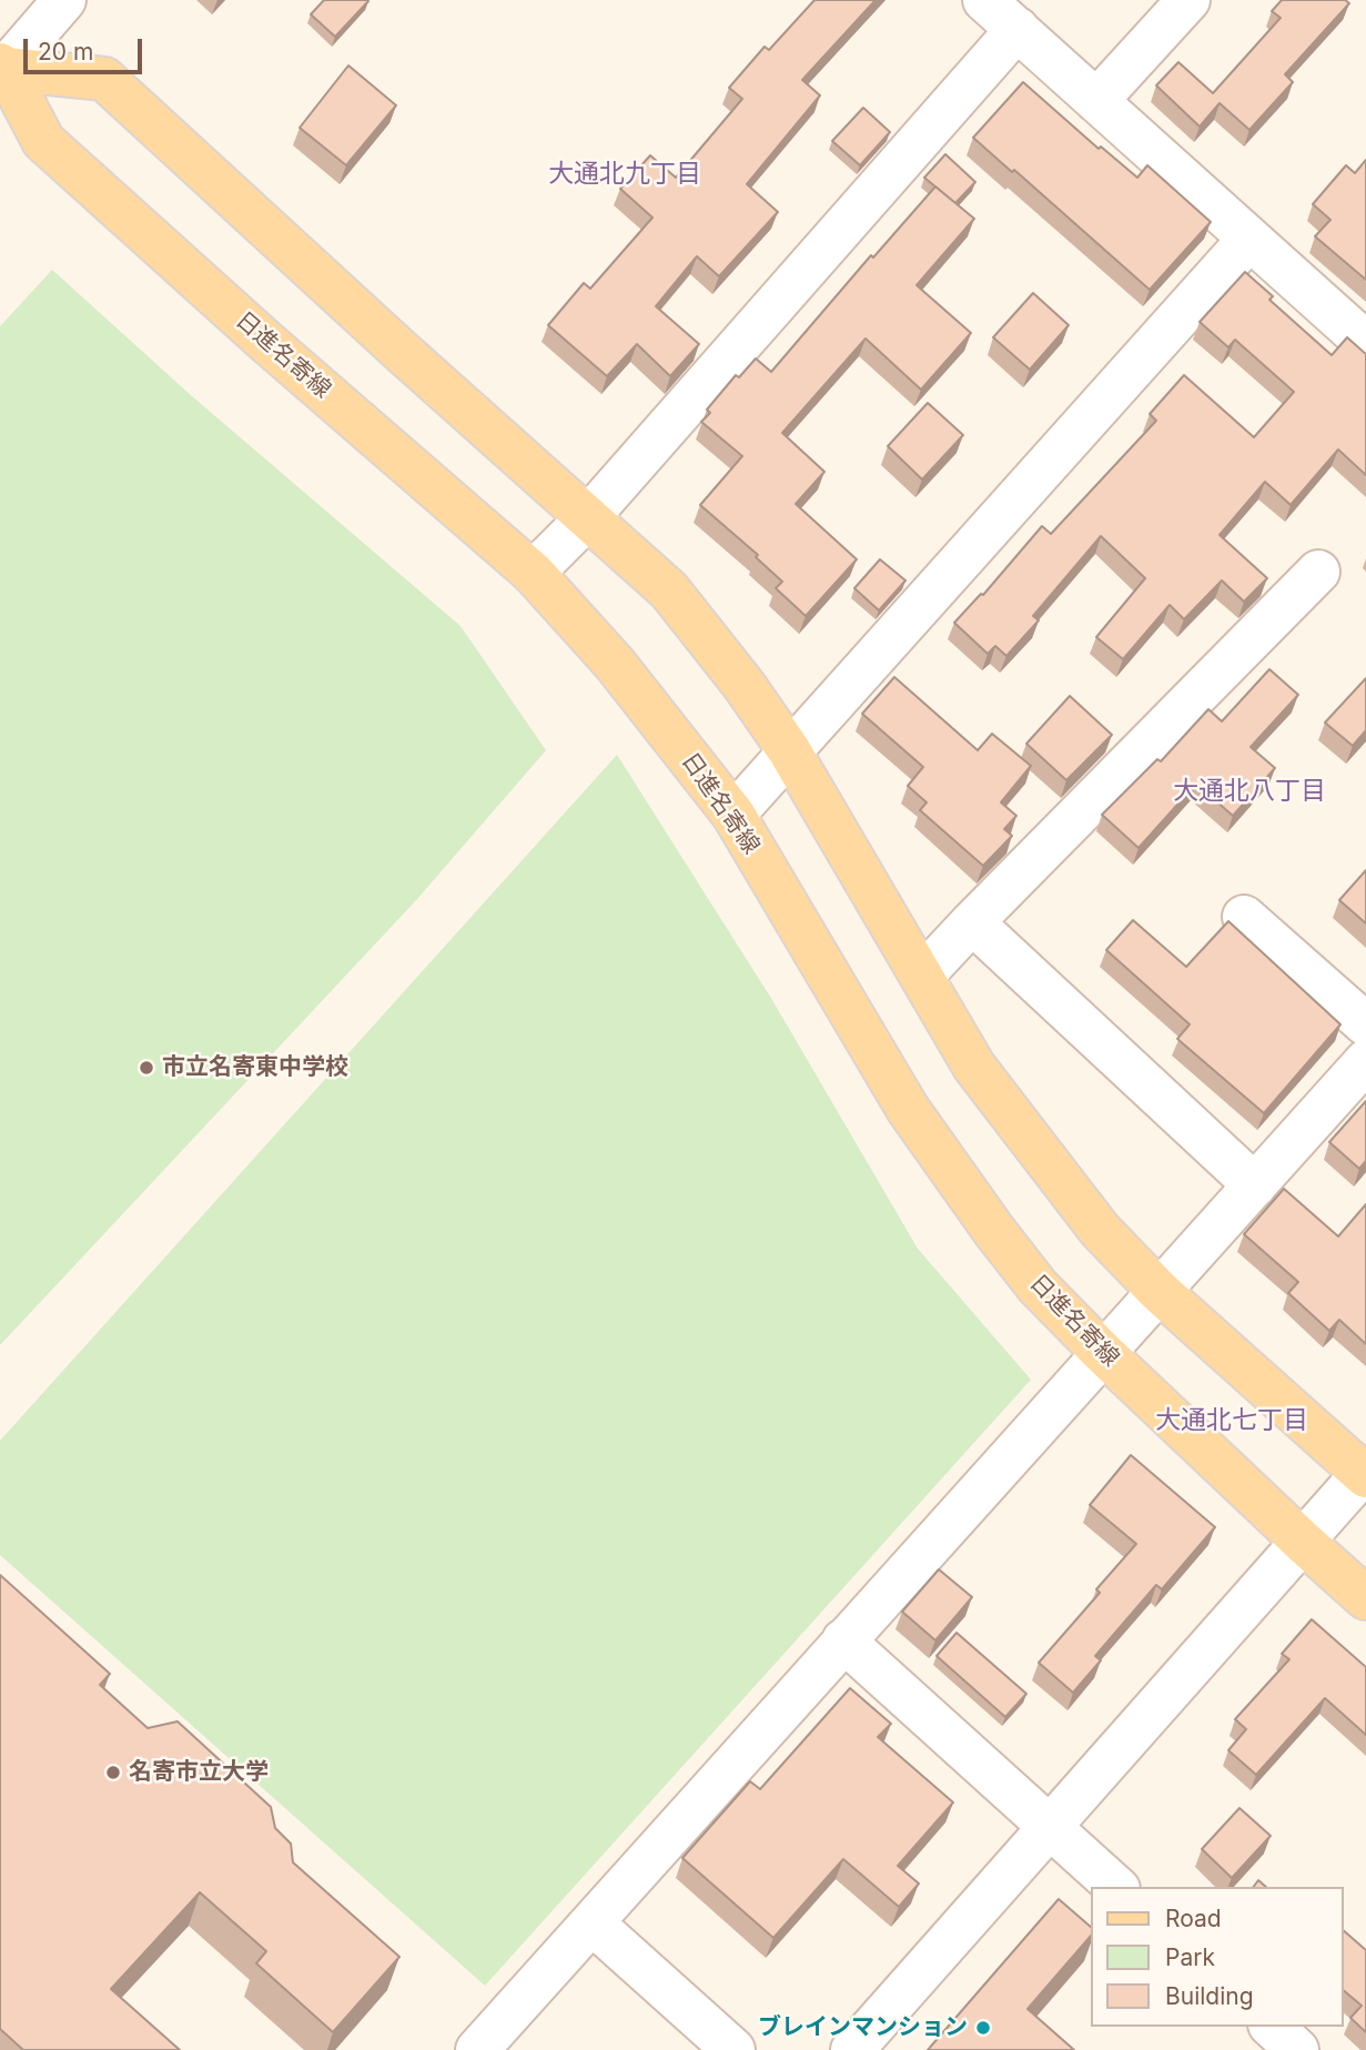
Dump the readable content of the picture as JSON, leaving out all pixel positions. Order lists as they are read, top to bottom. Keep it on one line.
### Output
{"streets":{"main road":["日進名寄線"]},"districts":["大通北九丁目","大通北八丁目","大通北七丁目"],"places":["市立名寄東中学校","名寄市立大学","ブレインマンション"],"legend":["Road","Park","Building"],"scale_bar":"20 m"}
